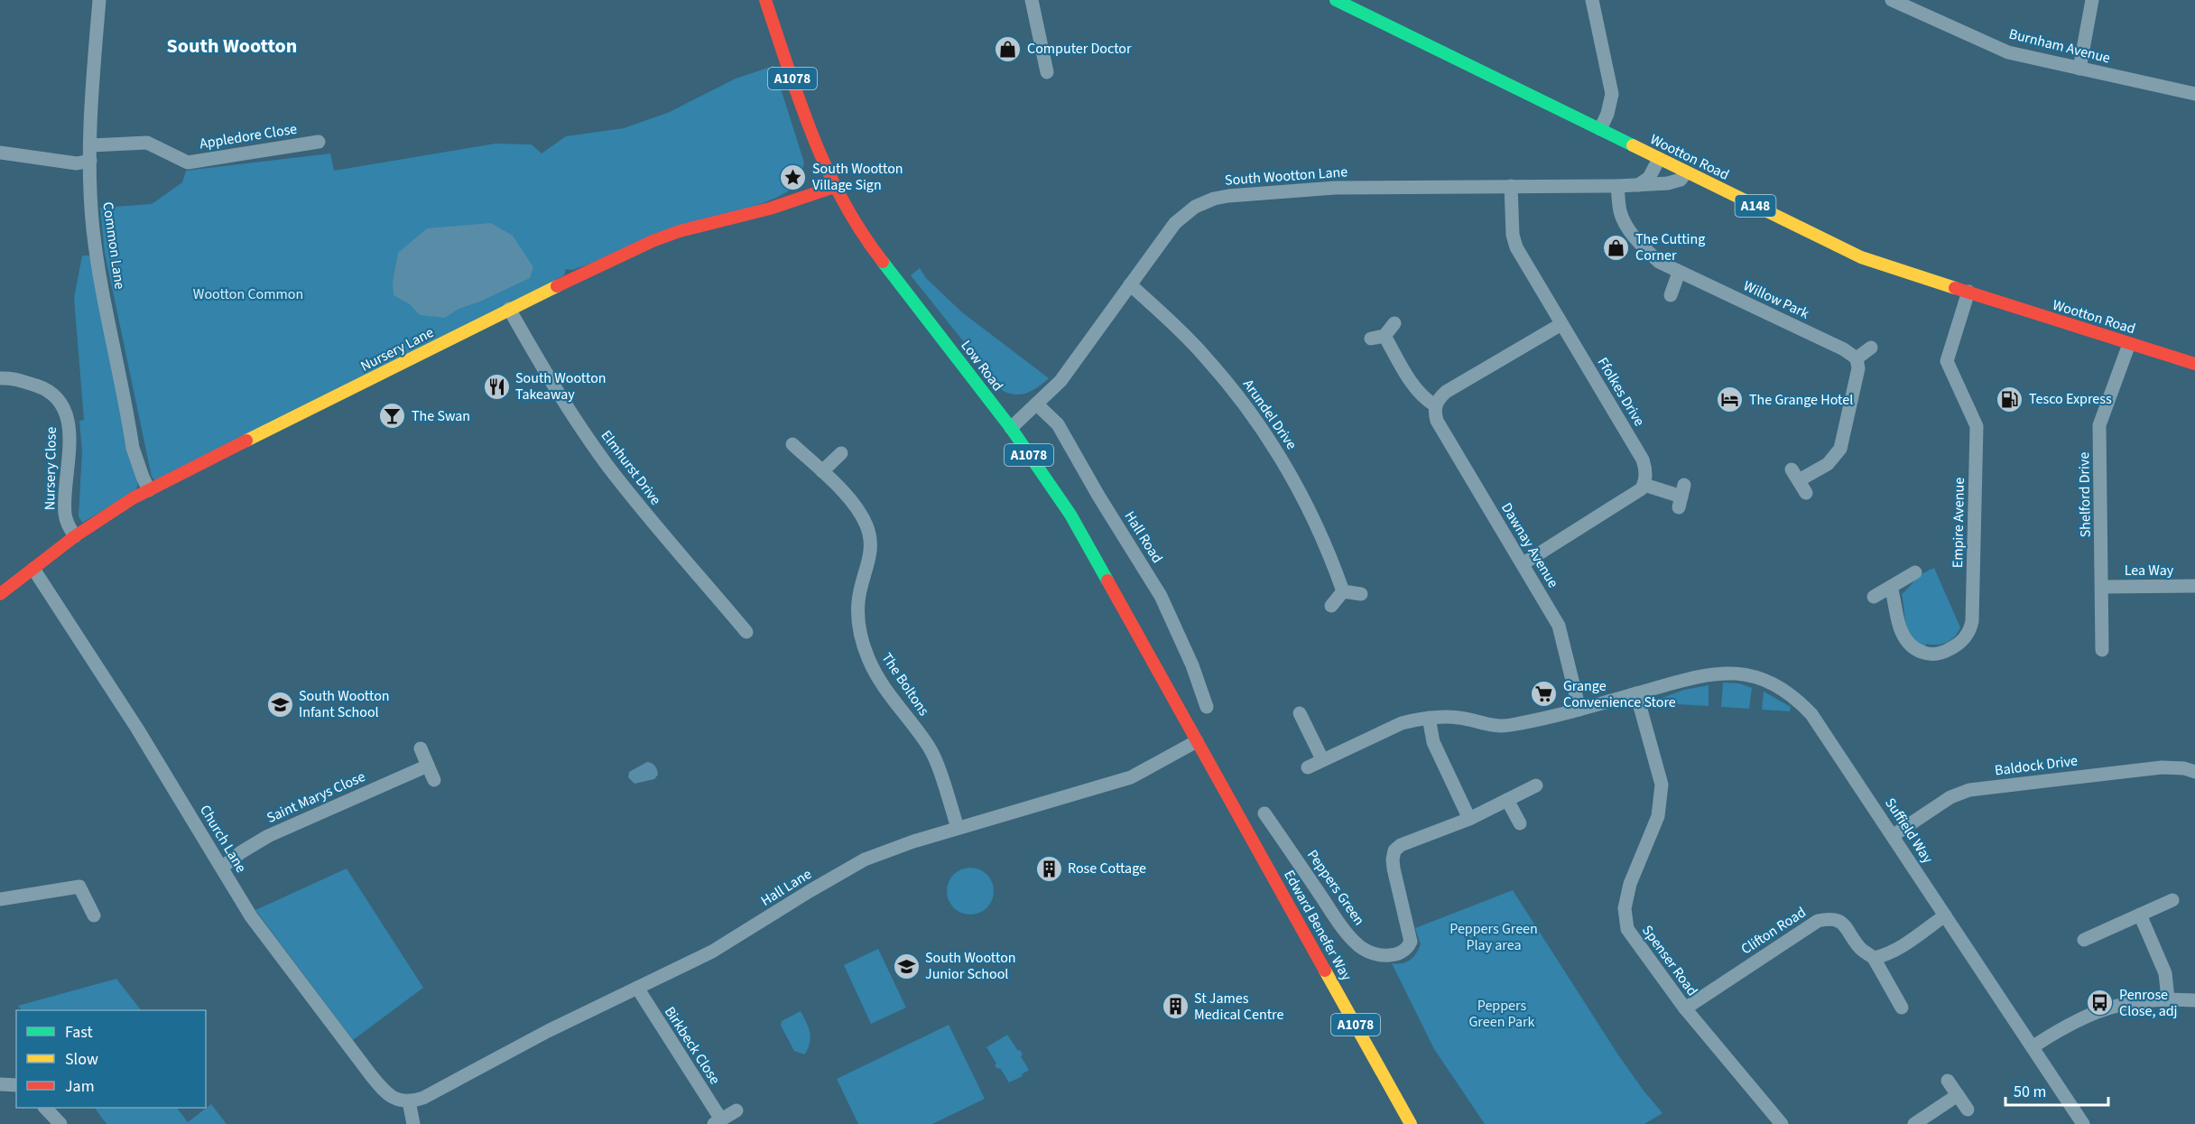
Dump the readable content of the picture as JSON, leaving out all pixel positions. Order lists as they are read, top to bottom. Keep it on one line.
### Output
{"streets":{"main road":["A1078","Wootton Road","A148","Nursery Lane","Low Road","Edward Benefer Way"],"street":["Burnham Avenue","Appledore Close","South Wootton Lane","Common Lane","Willow Park","Ffolkes Drive","Arundel Drive","Elmhurst Drive","Nursery Close","Shelford Drive","Empire Avenue","Hall Road","Dawnay Avenue","Lea Way","The Boltons","Baldock Drive","Saint Marys Close","Suffield Way","Church Lane","Hall Lane","Peppers Green","Clifton Road","Spenser Road","Birkbeck Close"]},"crossings":[["Appledore Close","Common Lane"],["Wootton Road","South Wootton Lane"],["Wootton Road","Shelford Drive"],["Wootton Road","Empire Avenue"],["South Wootton Lane","Willow Park"],["South Wootton Lane","Low Road"],["South Wootton Lane","Ffolkes Drive"],["South Wootton Lane","Arundel Drive"],["South Wootton Lane","Hall Road"],["Common Lane","Nursery Lane"],["Nursery Lane","Low Road"],["Nursery Lane","Elmhurst Drive"],["Nursery Lane","Nursery Close"],["Nursery Lane","Church Lane"],["Low Road","Hall Lane"],["Low Road","Edward Benefer Way"],["Shelford Drive","Lea Way"],["The Boltons","Hall Lane"],["Baldock Drive","Suffield Way"],["Saint Marys Close","Church Lane"],["Suffield Way","Spenser Road"],["Church Lane","Hall Lane"],["Hall Lane","Edward Benefer Way"],["Hall Lane","Birkbeck Close"],["Clifton Road","Spenser Road"]],"districts":["South Wootton"],"parks":["Wootton Common","Peppers Green Play area","Peppers Green Park"],"places":{"shop":["Computer Doctor","The Cutting Corner"],"place":["South Wootton Village Sign"],"restaurant":["South Wootton Takeaway"],"fuel station":["Tesco Express"],"hotel":["The Grange Hotel"],"bar":["The Swan"],"supermarket":["Grange Convenience Store"],"school or university":["South Wootton Infant School","South Wootton Junior School"],"building":["Rose Cottage","St James Medical Centre"],"bus stop":["Penrose Close, adj"]},"legend":["Fast","Slow","Jam"],"scale_bar":"50 m"}
